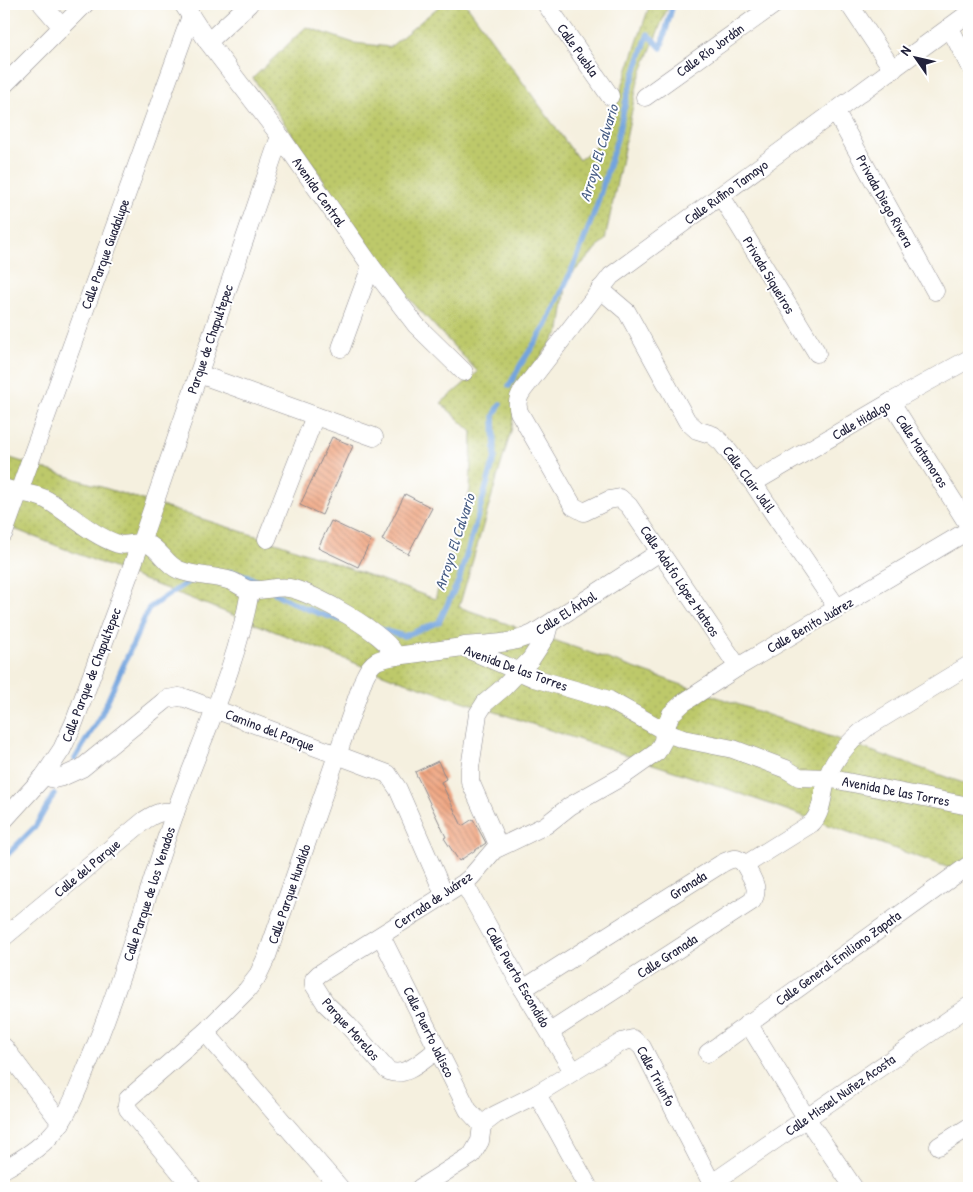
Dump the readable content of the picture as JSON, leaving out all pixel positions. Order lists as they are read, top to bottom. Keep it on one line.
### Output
{"streets":{"street":["Calle Puebla","Calle Río Jordán","Avenida Central","Calle Rufino Tamayo","Privada Diego Rivera","Calle Parque Guadalupe","Privada Siqueiros","Parque de Chapultepec","Calle Hidalgo","Calle Matamoros","Calle Clair Jalil","Calle Adolfo López Mateos","Calle El Árbol","Calle Benito Juárez","Avenida De las Torres","Calle Parque de Chapultepec","Camino del Parque","Calle del Parque","Granada","Calle Parque de los Venados","Calle Parque Hundido","Cerrada de Juárez","Calle Granada","Calle General Emiliano Zapata","Calle Puerto Escondido","Parque Morelos","Calle Puerto Jalisco","Calle Triunfo","Calle Misael Nuñez Acosta"]},"crossings":[["Avenida Central","Calle Parque Guadalupe"],["Avenida Central","Parque de Chapultepec"],["Calle Rufino Tamayo","Privada Diego Rivera"],["Calle Rufino Tamayo","Privada Siqueiros"],["Calle Rufino Tamayo","Calle Clair Jalil"],["Calle Rufino Tamayo","Calle Adolfo López Mateos"],["Parque de Chapultepec","Calle Parque de Chapultepec"],["Calle Hidalgo","Calle Matamoros"],["Calle Hidalgo","Calle Clair Jalil"],["Calle Clair Jalil","Calle Benito Juárez"],["Calle Adolfo López Mateos","Calle El Árbol"],["Calle Adolfo López Mateos","Calle Benito Juárez"],["Calle El Árbol","Avenida De las Torres"],["Calle Benito Juárez","Avenida De las Torres"],["Calle Benito Juárez","Cerrada de Juárez"],["Avenida De las Torres","Calle Parque Hundido"],["Avenida De las Torres","Cerrada de Juárez"],["Calle Parque de Chapultepec","Camino del Parque"],["Camino del Parque","Calle Parque de los Venados"],["Camino del Parque","Calle Parque Hundido"],["Camino del Parque","Cerrada de Juárez"],["Calle del Parque","Calle Parque de los Venados"],["Granada","Calle Granada"],["Granada","Calle Puerto Escondido"],["Cerrada de Juárez","Calle Puerto Escondido"],["Cerrada de Juárez","Parque Morelos"],["Cerrada de Juárez","Calle Puerto Jalisco"],["Calle Granada","Calle Puerto Escondido"],["Calle Puerto Escondido","Calle Triunfo"],["Parque Morelos","Calle Puerto Jalisco"],["Calle Puerto Jalisco","Calle Triunfo"],["Calle Triunfo","Calle Misael Nuñez Acosta"]],"water":["Arroyo El Calvario"],"north":"top left"}
